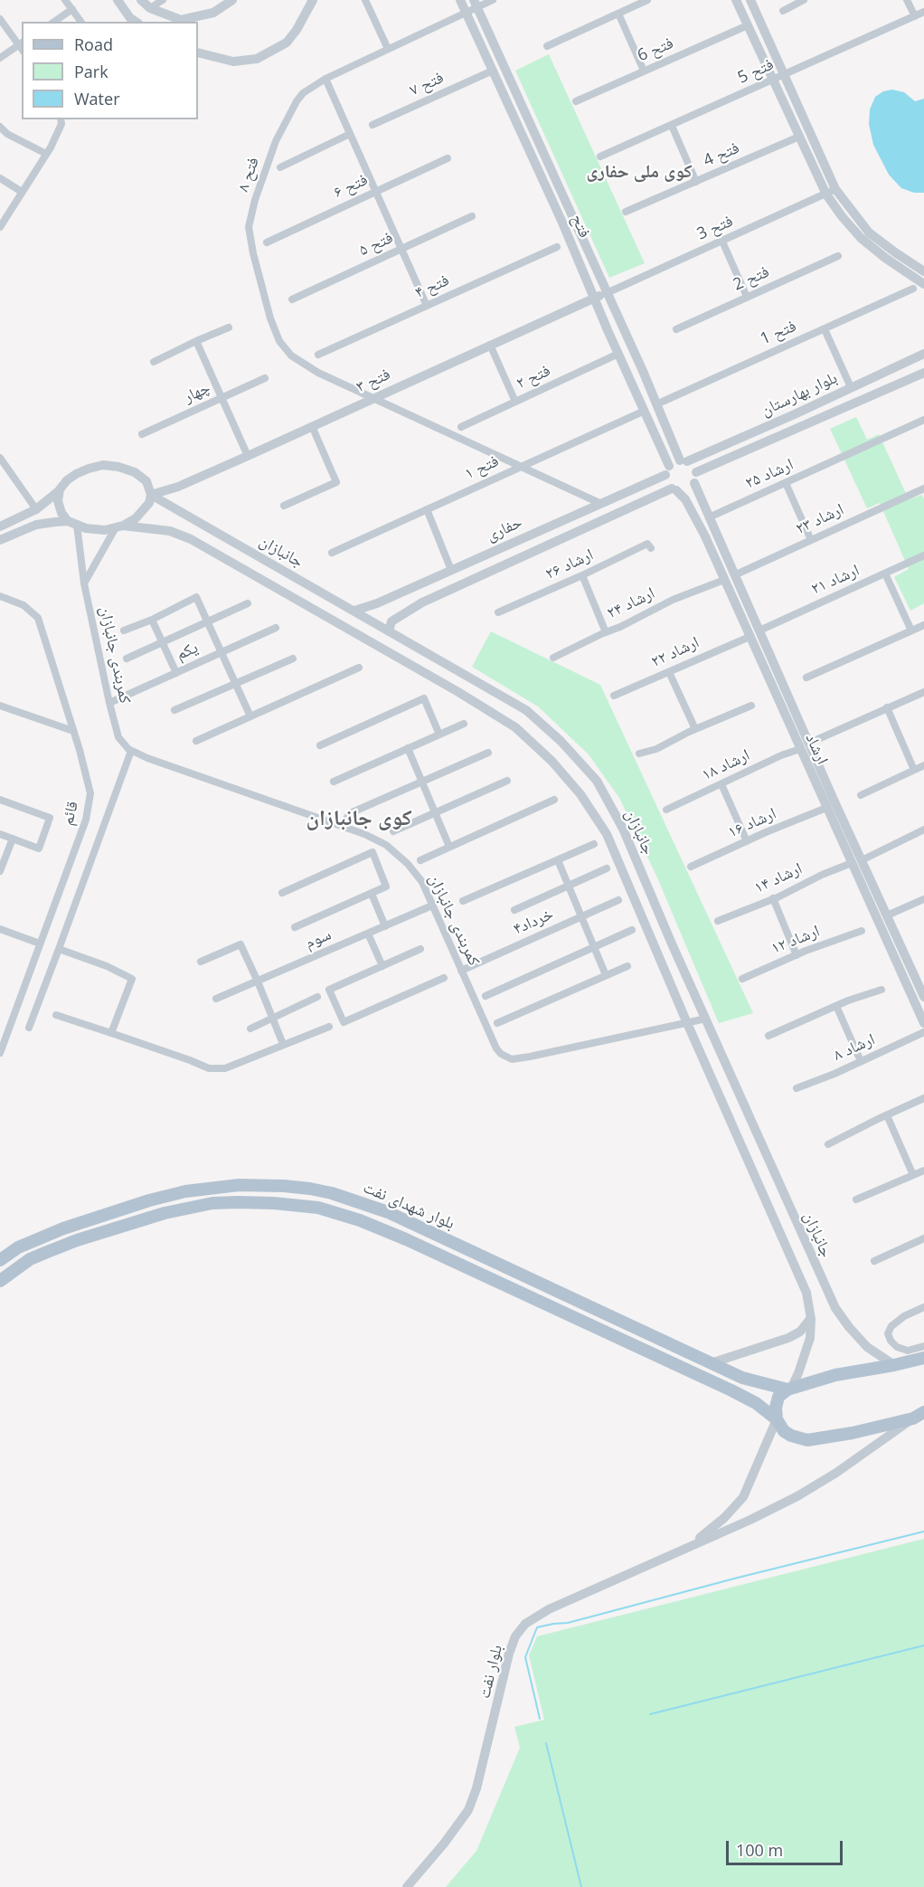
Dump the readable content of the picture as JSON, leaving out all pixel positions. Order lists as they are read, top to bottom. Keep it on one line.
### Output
{"streets":{"main road":["بلوار شهدای نفت"],"street":["فتح 6","فتح 5","فتح ۷","فتح 4","فتح ۸","فتح ۶","فتح","فتح 3","فتح ۵","فتح 2","فتح ۴","فتح 1","فتح ۲","فتح ۳","چهار","بلوار بهارستان","فتح ۱","ارشاد ۲۵","ارشاد ۲۳","حفاری","جانبازان","ارشاد ۲۶","ارشاد ۲۱","ارشاد ۲۴","یکم","ارشاد ۲۲","کمربندی جانبازان","ارشاد","ارشاد ۱۸","قائم","ارشاد ۱۶","ارشاد ۱۴","خرداد۴","سوم","ارشاد ۱۲","ارشاد ۸","بلوار نفت"]},"crossings":[["فتح ۷","فتح"],["فتح ۸","فتح"],["فتح ۸","فتح ۳"],["فتح ۸","فتح ۱"],["فتح ۸","حفاری"],["فتح","فتح 3"],["فتح","فتح 1"],["فتح","فتح ۲"],["فتح","فتح ۳"],["فتح","بلوار بهارستان"],["فتح","فتح ۱"],["فتح","حفاری"],["فتح","ارشاد"],["فتح 3","فتح ۳"],["فتح ۳","جانبازان"],["فتح ۳","کمربندی جانبازان"],["بلوار بهارستان","حفاری"],["بلوار بهارستان","ارشاد"],["ارشاد ۲۵","ارشاد"],["ارشاد ۲۳","ارشاد"],["حفاری","جانبازان"],["حفاری","ارشاد"],["جانبازان","کمربندی جانبازان"],["جانبازان","بلوار شهدای نفت"],["ارشاد ۲۱","ارشاد"],["ارشاد ۲۴","ارشاد"],["یکم","کمربندی جانبازان"],["ارشاد ۲۲","ارشاد"],["کمربندی جانبازان","خرداد۴"],["کمربندی جانبازان","سوم"],["ارشاد","ارشاد ۱۸"],["ارشاد","ارشاد ۱۶"],["ارشاد","ارشاد ۱۴"]],"districts":["کوی ملی حفاری","کوی جانبازان"],"legend":["Road","Park","Water"],"scale_bar":"100 m"}
